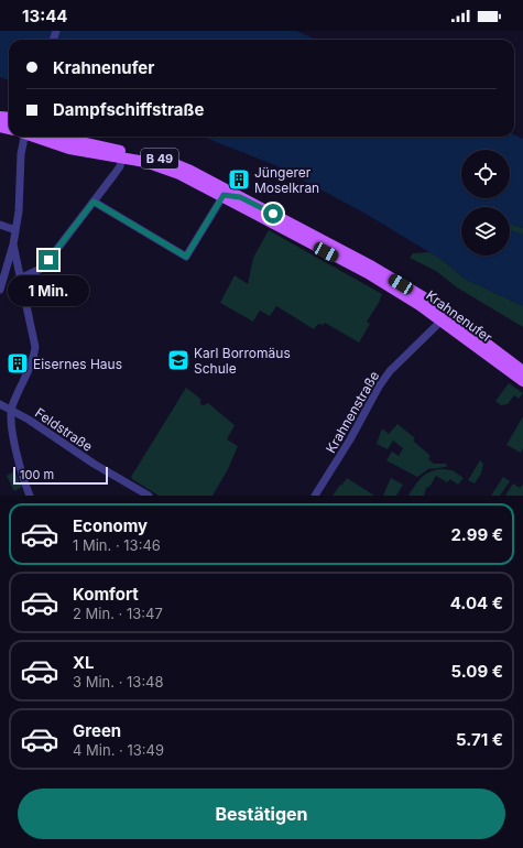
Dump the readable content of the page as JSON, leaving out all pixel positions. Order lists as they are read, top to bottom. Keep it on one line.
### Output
{"streets":{"main road":["B 49","Krahnenufer"],"street":["Krahnenstraße","Feldstraße"]},"crossings":[["B 49","Krahnenufer"]],"places":{"building":["Jüngerer Moselkran","Eisernes Haus"],"school or university":["Karl Borromäus Schule"]},"scale_bar":"100 m","page":{"status":"13:44","banner":["Krahnenufer","Dampfschiffstraße"],"bubble":"1 Min.","scale":"100 m","list":[{"name":"Economy","note":"1 Min. · 13:46","value":"2.99 €"},{"name":"Komfort","note":"2 Min. · 13:47","value":"4.04 €"},{"name":"XL","note":"3 Min. · 13:48","value":"5.09 €"},{"name":"Green","note":"4 Min. · 13:49","value":"5.71 €"}],"buttons":"Bestätigen"}}
